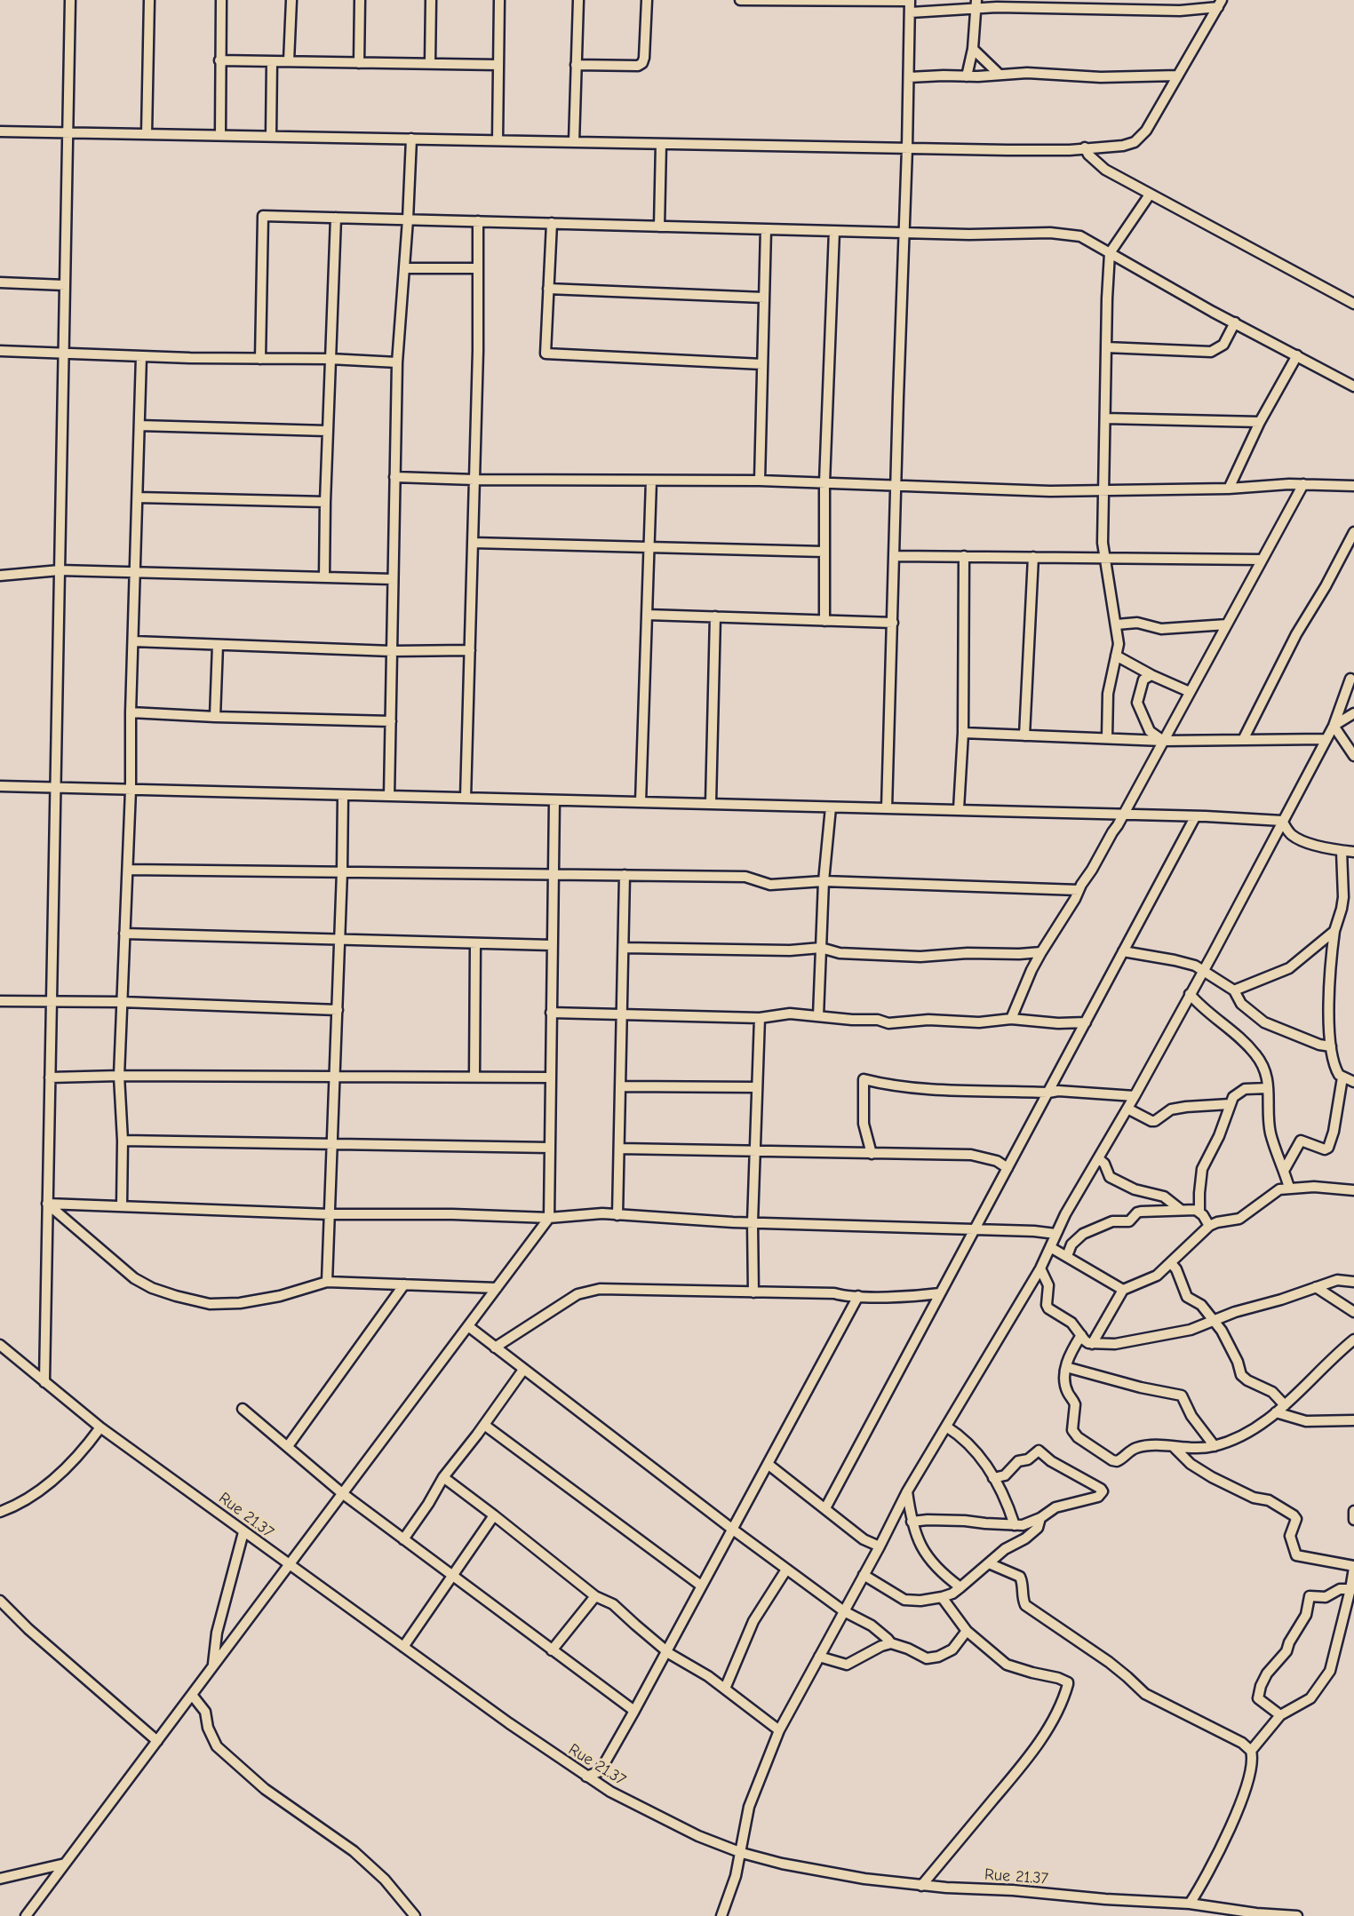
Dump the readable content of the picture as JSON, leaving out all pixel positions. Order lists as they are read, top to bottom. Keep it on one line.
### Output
{"streets":{"street":["Rue 21.37"]}}
